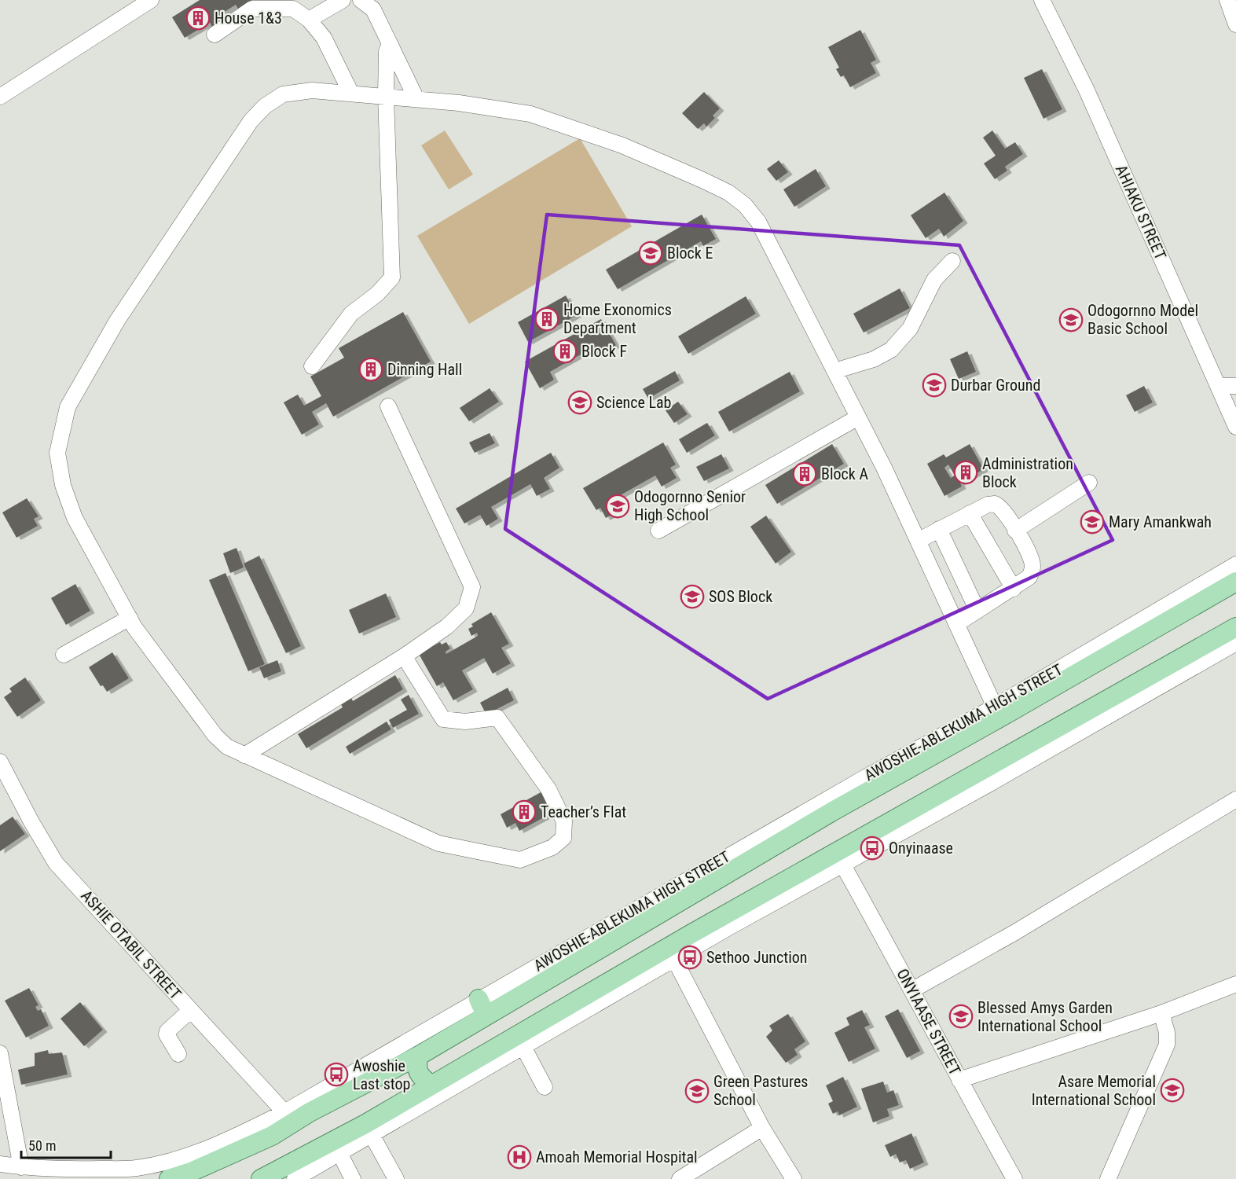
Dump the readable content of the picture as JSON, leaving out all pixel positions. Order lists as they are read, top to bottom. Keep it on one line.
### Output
{"streets":{"main road":["AWOSHIE-ABLEKUMA HIGH STREET"],"street":["AHIAKU STREET","ASHIE OTABIL STREET","ONYIAASE STREET"]},"crossings":[["AWOSHIE-ABLEKUMA HIGH STREET","ASHIE OTABIL STREET"]],"places":{"building":["House 1&3","Home Exonomics Department","Block F","Dinning Hall","Administration Block","Block A","Teacher’s Flat"],"school or university":["Block E","Odogornno Model Basic School","Durbar Ground","Science Lab","Odogornno Senior High School","Mary Amankwah","SOS Block","Blessed Amys Garden International School","Asare Memorial International School","Green Pastures School"],"bus stop":["Onyinaase","Sethoo Junction","Awoshie Last stop"],"hospital":["Amoah Memorial Hospital"]},"scale_bar":"50 m"}
